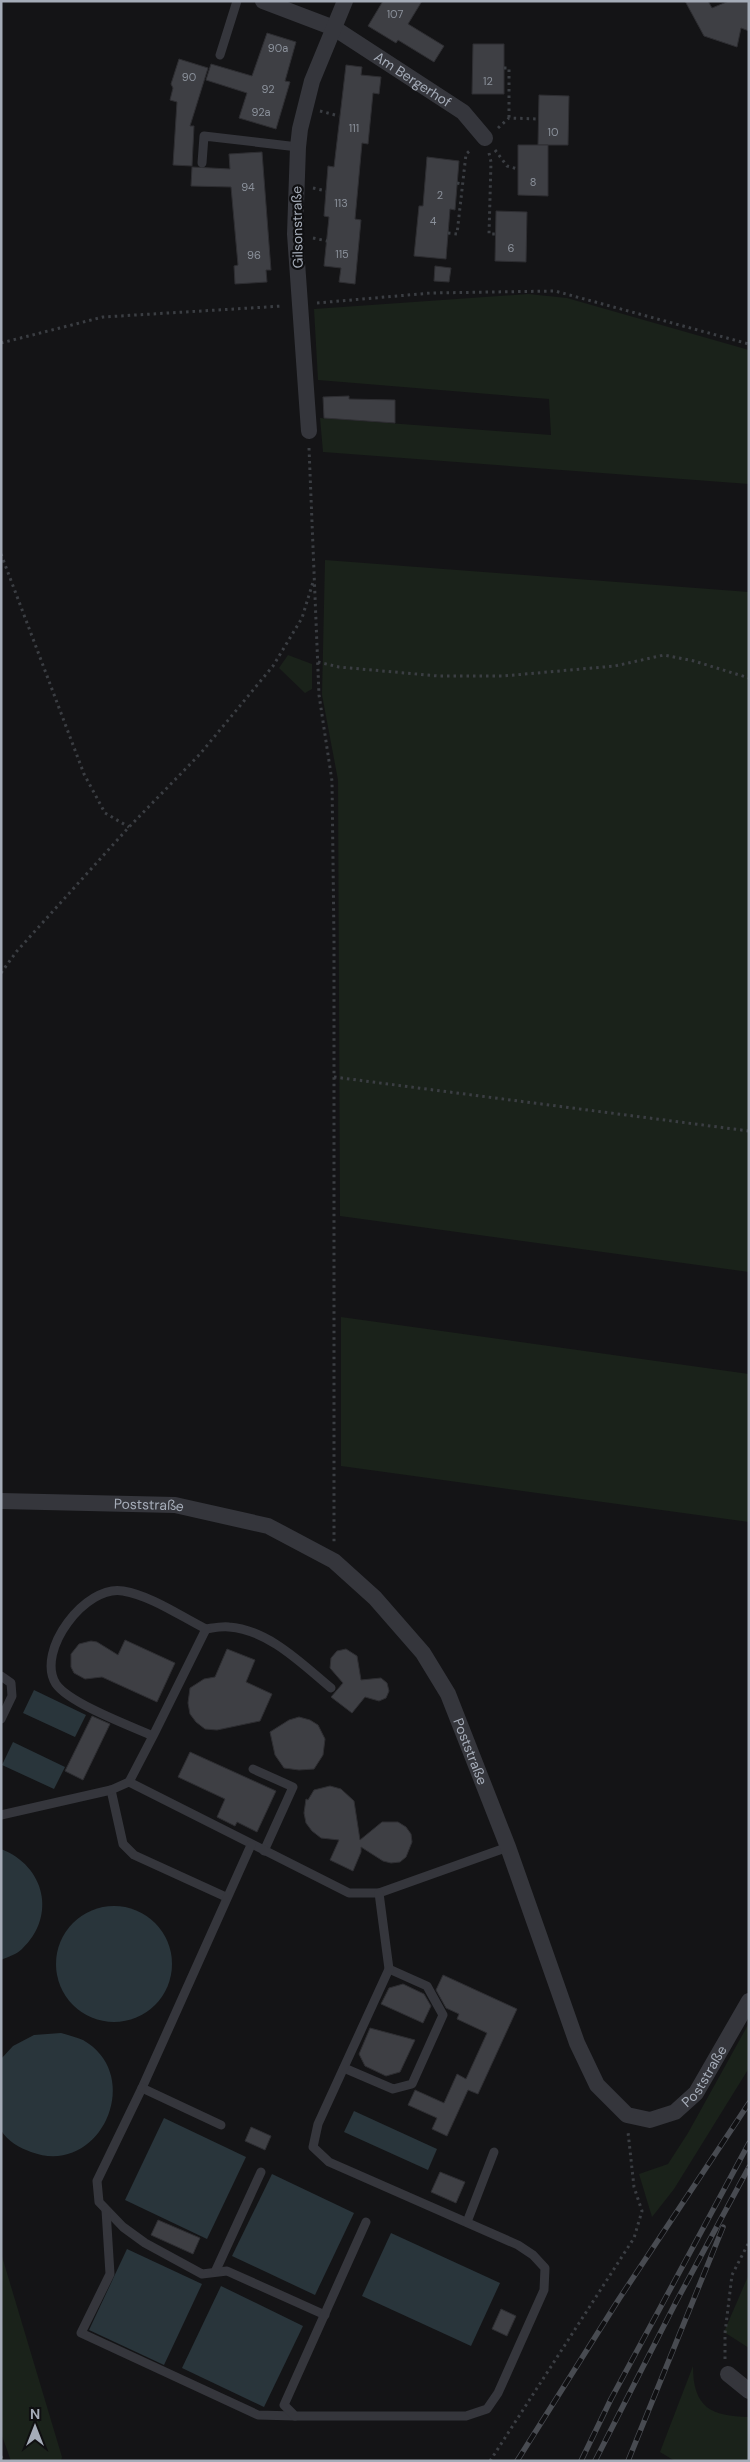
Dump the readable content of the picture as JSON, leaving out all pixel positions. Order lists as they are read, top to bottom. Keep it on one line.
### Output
{"streets":{"street":["Am Bergerhof","Gilsonstraße","Poststraße"]},"crossings":[["Am Bergerhof","Gilsonstraße"]],"house_numbers":["107","90a","90","12","92","92a","111","10","8","94","2","113","4","6","115","96"],"north":"top"}
